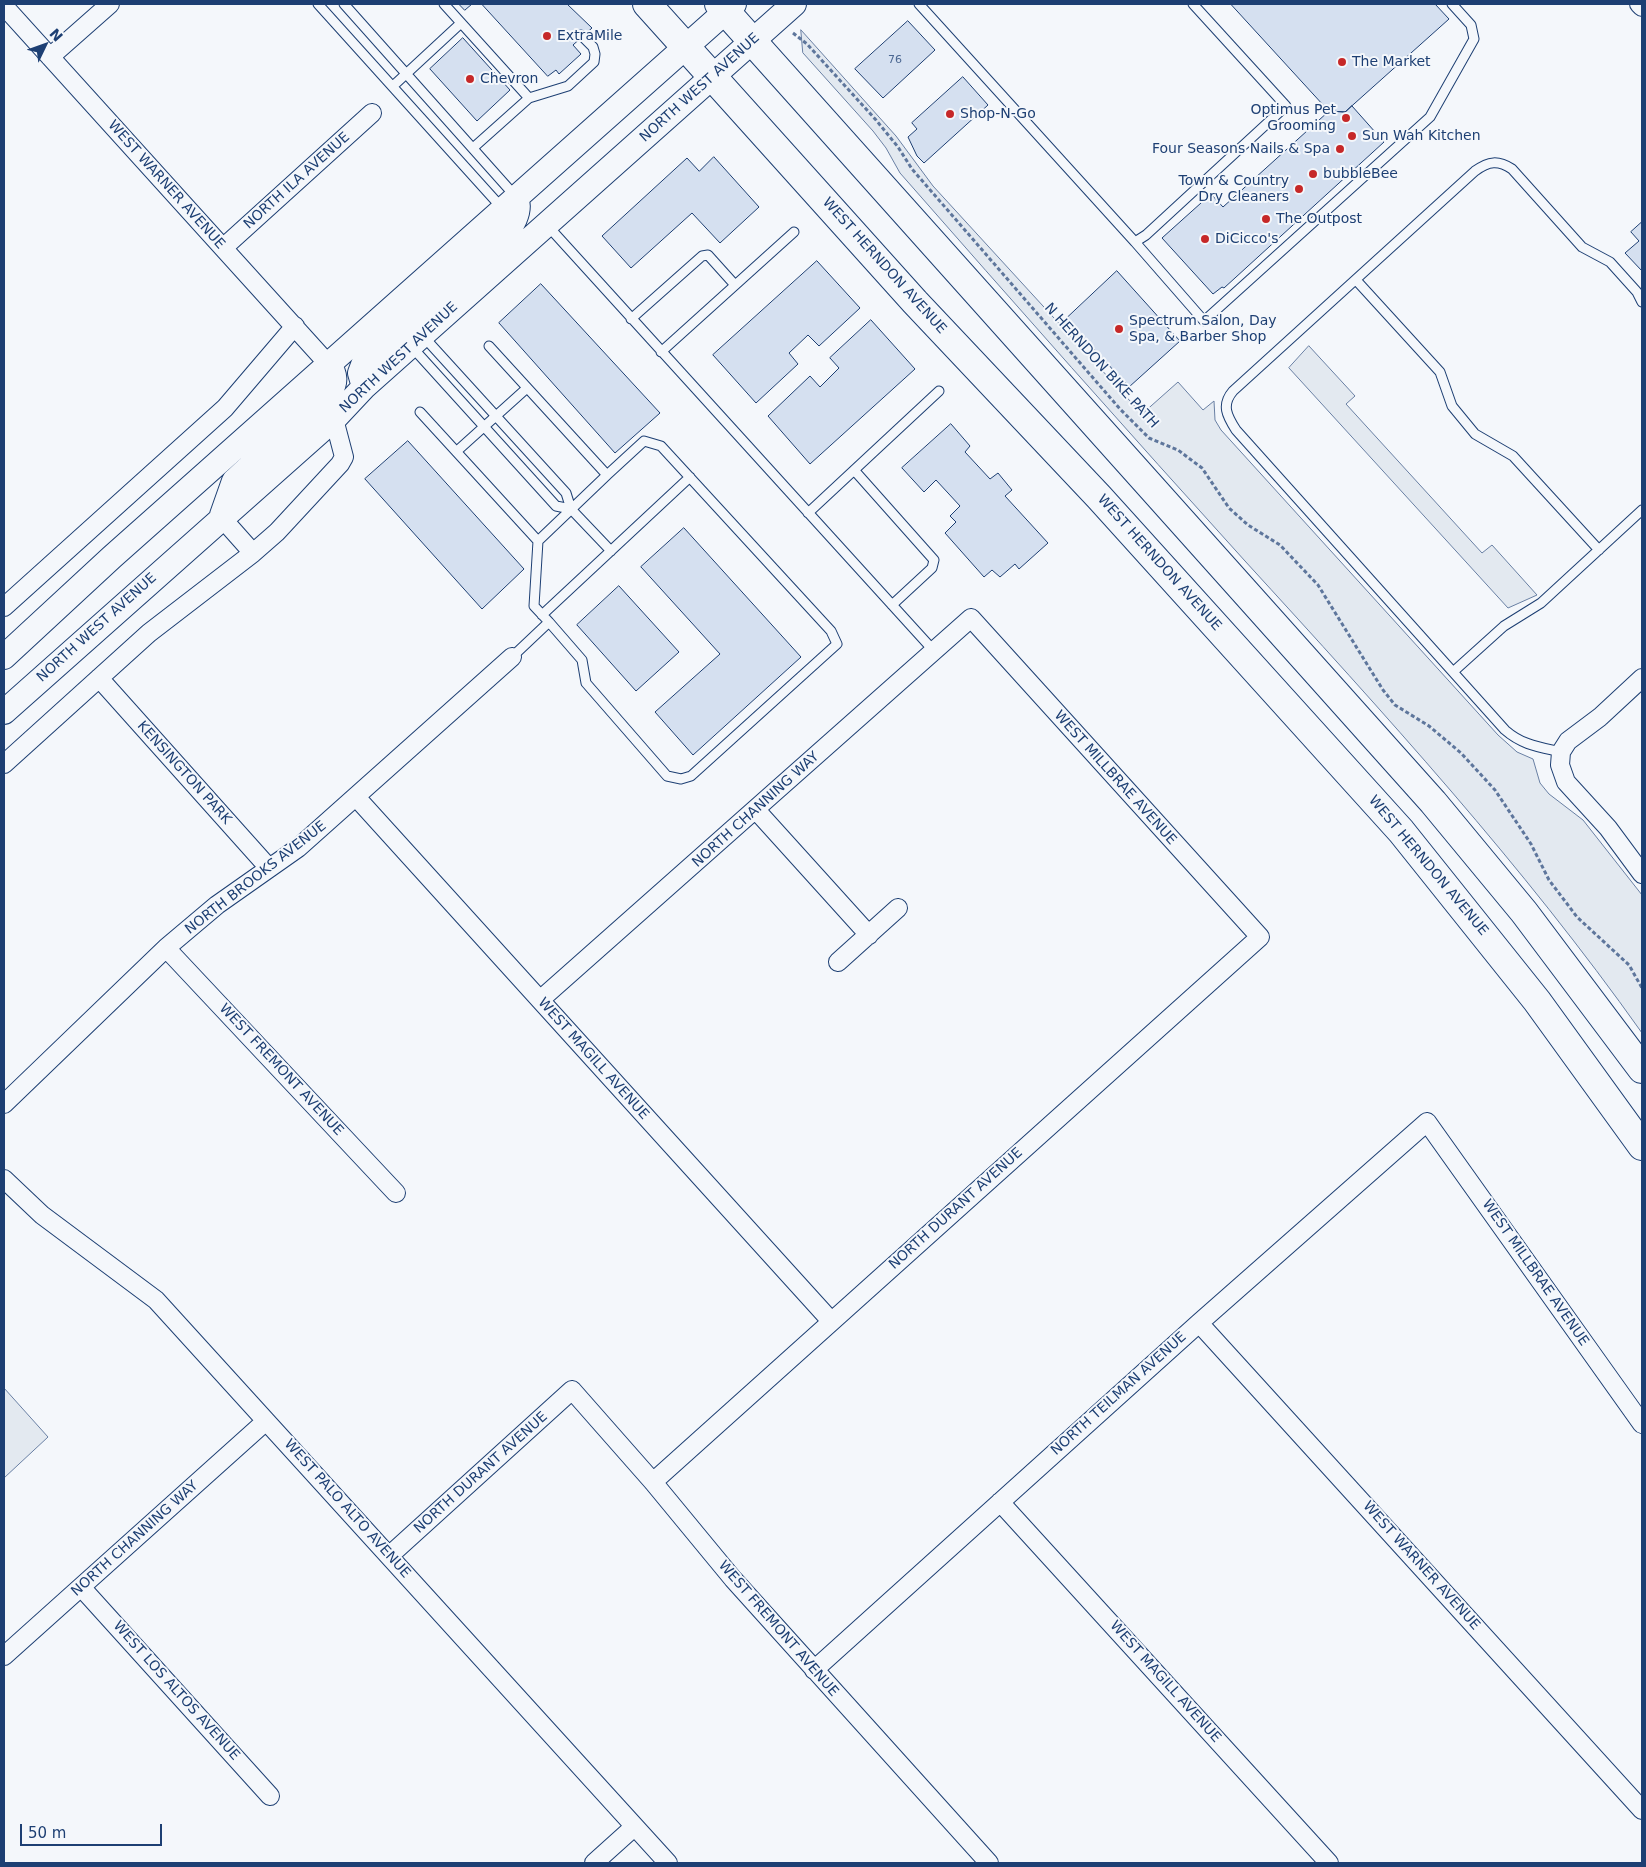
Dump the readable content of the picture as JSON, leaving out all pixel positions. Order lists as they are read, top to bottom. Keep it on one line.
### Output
{"streets":{"main road":["NORTH WEST AVENUE","WEST HERNDON AVENUE"],"street":["NORTH ILA AVENUE","WEST WARNER AVENUE","KENSINGTON PARK","WEST MILLBRAE AVENUE","NORTH CHANNING WAY","NORTH BROOKS AVENUE","WEST MAGILL AVENUE","WEST FREMONT AVENUE","NORTH DURANT AVENUE","NORTH TEILMAN AVENUE","WEST PALO ALTO AVENUE","WEST LOS ALTOS AVENUE"],"path":["N HERNDON BIKE PATH"]},"crossings":[["NORTH WEST AVENUE","WEST HERNDON AVENUE"],["NORTH ILA AVENUE","WEST WARNER AVENUE"],["WEST WARNER AVENUE","NORTH TEILMAN AVENUE"],["KENSINGTON PARK","NORTH BROOKS AVENUE"],["WEST MILLBRAE AVENUE","NORTH CHANNING WAY"],["WEST MILLBRAE AVENUE","NORTH DURANT AVENUE"],["WEST MILLBRAE AVENUE","NORTH TEILMAN AVENUE"],["NORTH CHANNING WAY","WEST MAGILL AVENUE"],["NORTH CHANNING WAY","WEST PALO ALTO AVENUE"],["NORTH CHANNING WAY","WEST LOS ALTOS AVENUE"],["NORTH BROOKS AVENUE","WEST MAGILL AVENUE"],["NORTH BROOKS AVENUE","WEST FREMONT AVENUE"],["WEST MAGILL AVENUE","NORTH DURANT AVENUE"],["WEST MAGILL AVENUE","NORTH TEILMAN AVENUE"],["WEST FREMONT AVENUE","NORTH DURANT AVENUE"],["WEST FREMONT AVENUE","NORTH TEILMAN AVENUE"],["NORTH DURANT AVENUE","WEST PALO ALTO AVENUE"]],"places":["ExtraMile","The Market","Chevron","Shop-N-Go","Optimus Pet Grooming","Sun Wah Kitchen","Four Seasons Nails & Spa","bubbleBee","Town & Country Dry Cleaners","The Outpost","DiCicco's","Spectrum Salon, Day Spa, & Barber Shop"],"house_numbers":["76"],"scale_bar":"50 m","north":"top right"}
